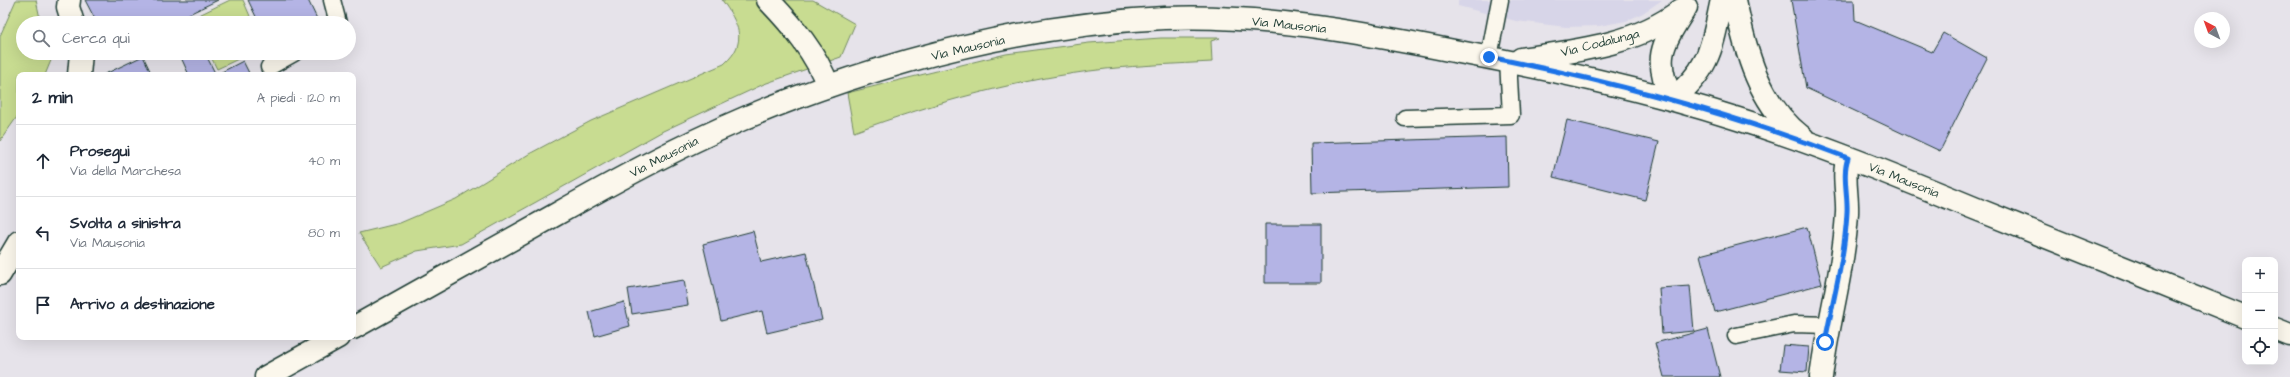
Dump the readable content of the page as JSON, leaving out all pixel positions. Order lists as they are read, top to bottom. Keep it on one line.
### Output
{"streets":{"main road":["Via Mausonia","Via Codalunga"]},"crossings":[["Via Mausonia","Via Codalunga"]],"north":"top left","page":{"search":"Cerca qui","heading":["2 min","A piedi · 120 m"],"list":[["Prosegui","Via della Marchesa","40 m"],["Svolta a sinistra","Via Mausonia","80 m"],"Arrivo a destinazione"],"map_buttons":["+","−"]}}
